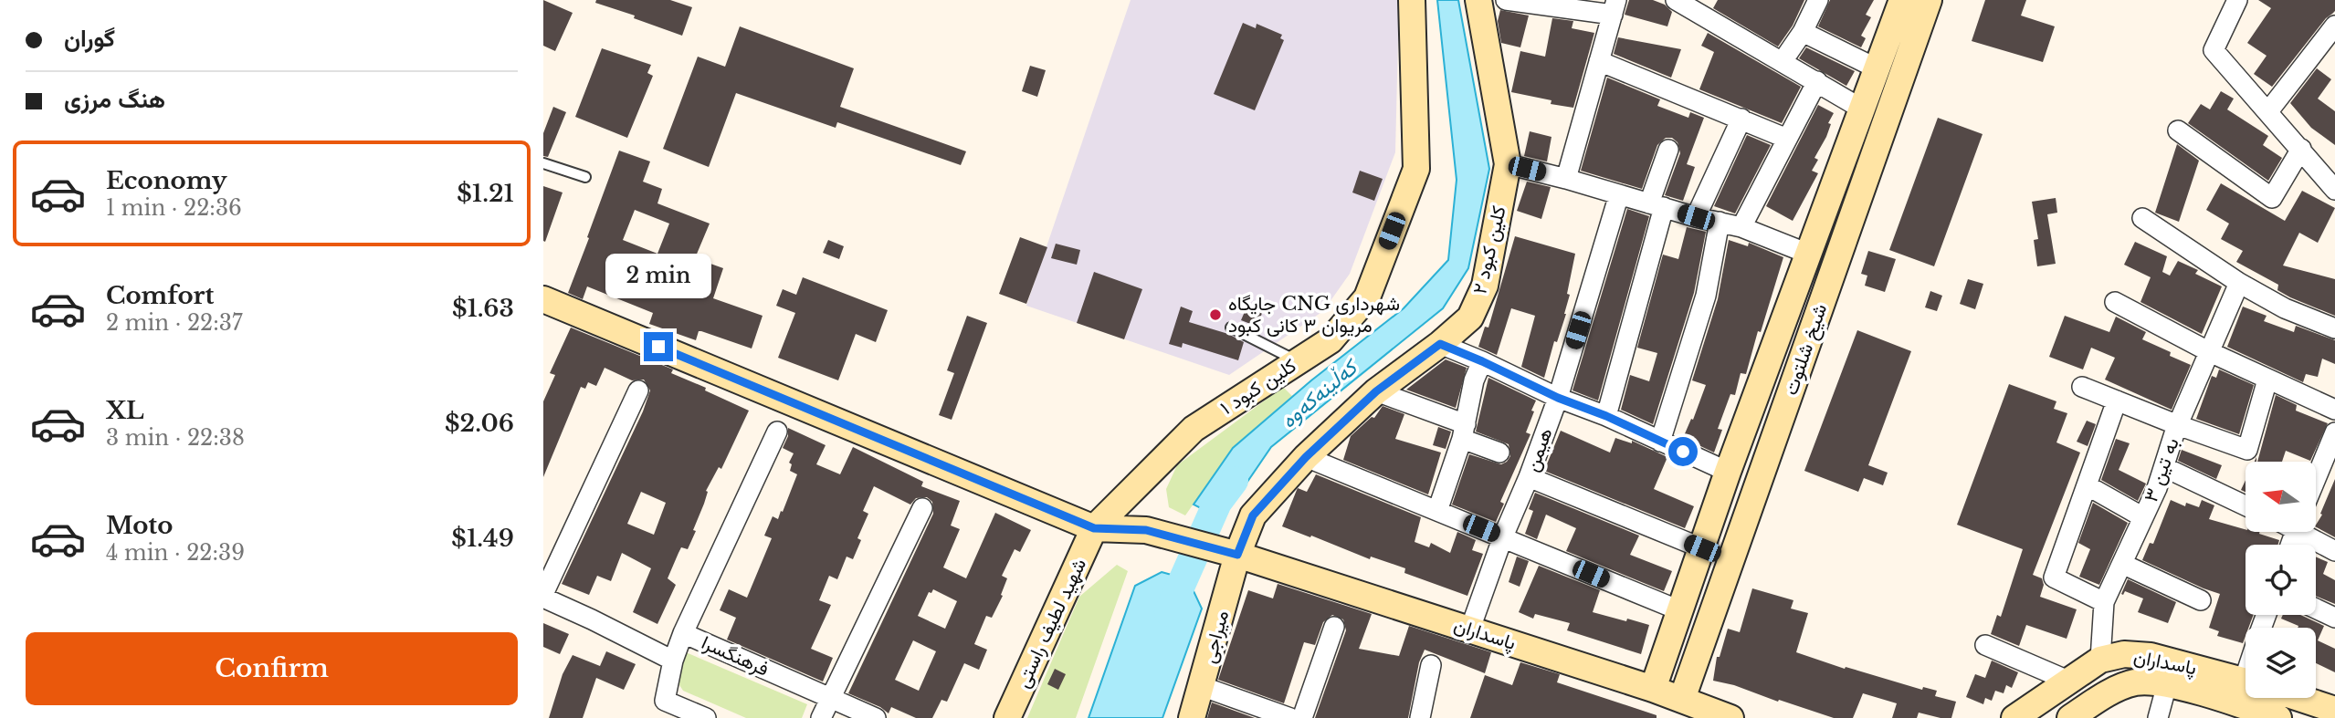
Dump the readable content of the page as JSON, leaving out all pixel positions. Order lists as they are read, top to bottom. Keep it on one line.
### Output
{"streets":{"main road":["کلین کبود ۲","شیخ شلتوت","کلین کبود ۱","شهید لطیف راستی","پاسداران","میراجی"],"street":["هیمن","به تین ۳","فرهنگسرا"]},"crossings":[["کلین کبود ۲","پاسداران"],["کلین کبود ۲","میراجی"],["شیخ شلتوت","پاسداران"],["کلین کبود ۱","شهید لطیف راستی"],["کلین کبود ۱","پاسداران"],["هیمن","پاسداران"],["به تین ۳","پاسداران"],["شهید لطیف راستی","پاسداران"],["پاسداران","میراجی"]],"water":["کەڵینەکەوە"],"places":["جایگاه CNG شهرداری مریوان ۳ کانی کبود"],"north":"left","page":{"banner":["گوران","هنگ مرزی"],"list":[{"name":"Economy","note":"1 min · 22:36","value":"$1.21"},{"name":"Comfort","note":"2 min · 22:37","value":"$1.63"},{"name":"XL","note":"3 min · 22:38","value":"$2.06"},{"name":"Moto","note":"4 min · 22:39","value":"$1.49"}],"bubble":"2 min","buttons":"Confirm"}}
